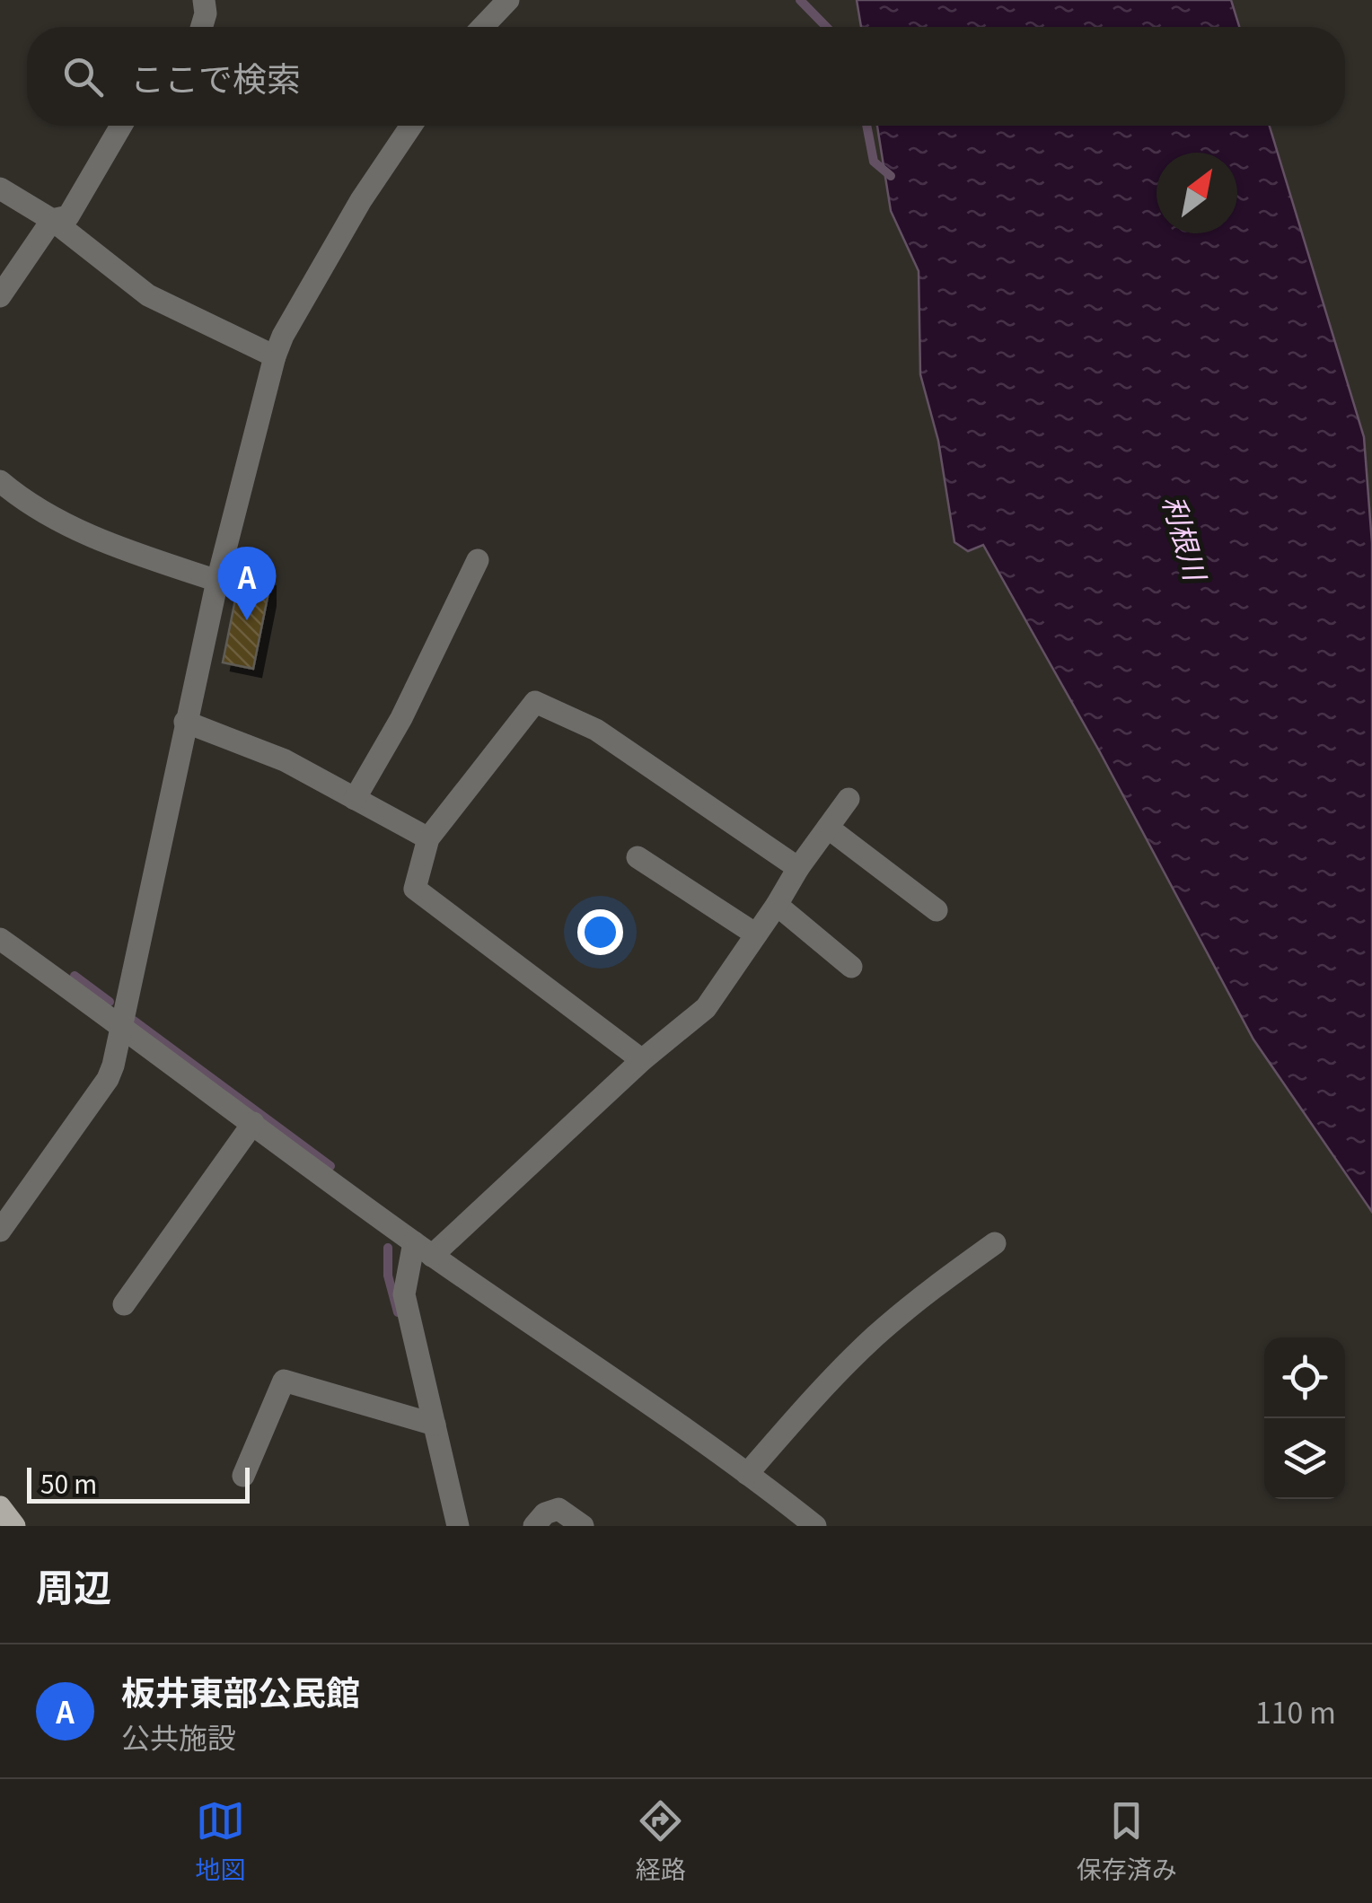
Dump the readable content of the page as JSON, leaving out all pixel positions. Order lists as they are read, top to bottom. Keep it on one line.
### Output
{"water":["利根川"],"scale_bar":"50 m","north":"top right","page":{"search":"ここで検索","pins":"A","scale":"50 m","heading":"周辺","list":[{"mark":"A","name":"板井東部公民館","note":"公共施設","value":"110 m"}],"nav":["地図","経路","保存済み"]}}
